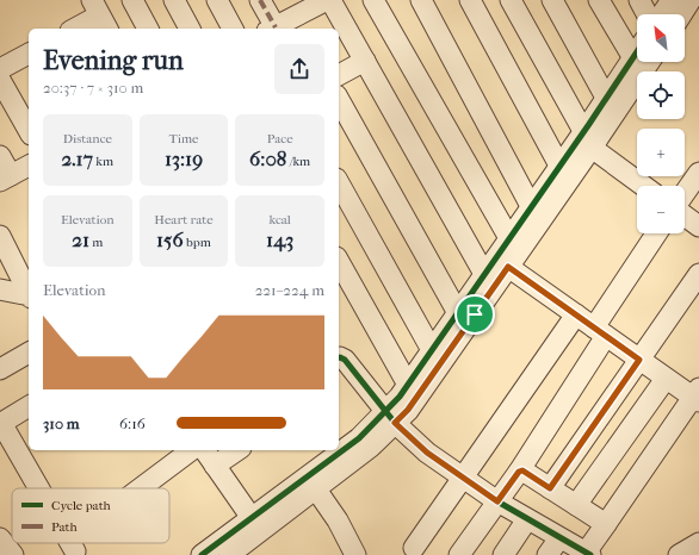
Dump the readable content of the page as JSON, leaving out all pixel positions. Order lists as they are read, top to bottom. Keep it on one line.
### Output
{"legend":["Cycle path","Path"],"north":"top left","page":{"map_buttons":["+","−"],"heading":["Evening run","20:37 · 7 × 310 m"],"stats":[["Distance","2.17 km"],["Time","13:19"],["Pace","6:08 /km"],["Elevation","21 m"],["Heart rate","156 bpm"],["kcal","143"]],"chart":["Elevation","221–224 m"],"list":[{"name":"310 m","note":"6:16"}]}}
